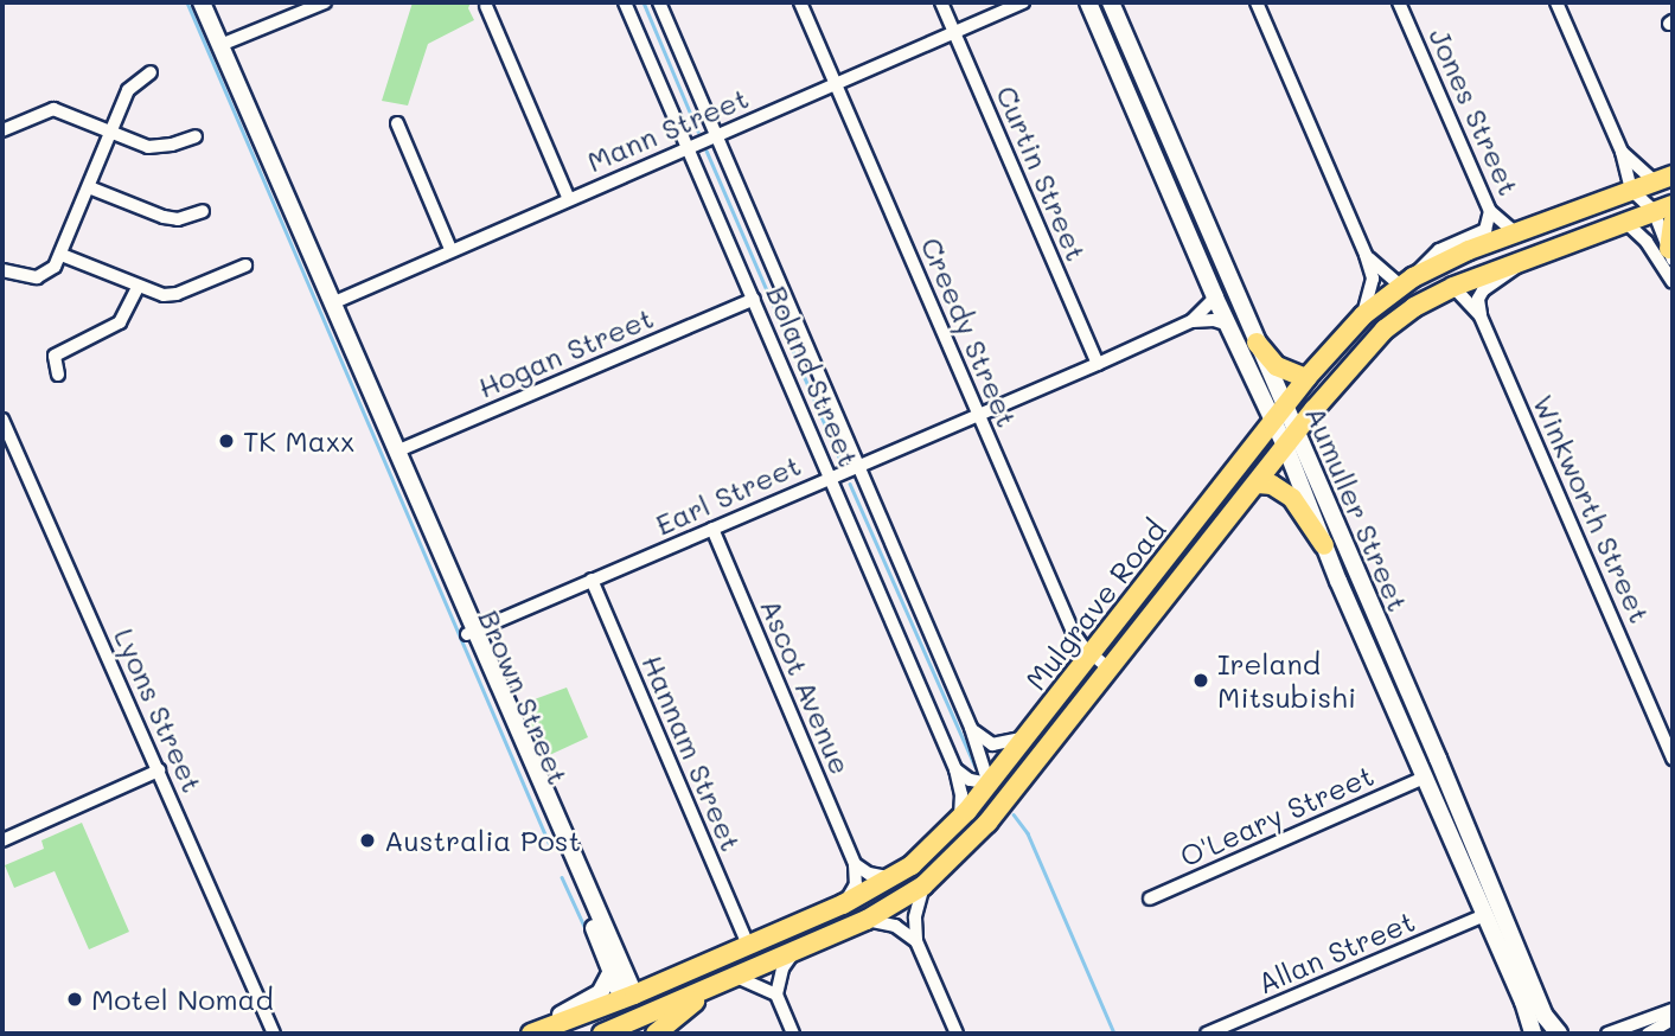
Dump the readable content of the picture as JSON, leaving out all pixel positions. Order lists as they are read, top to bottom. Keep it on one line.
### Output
{"streets":{"main road":["Aumuller Street","Mulgrave Road","Brown Street"],"street":["Jones Street","Mann Street","Curtin Street","Creedy Street","Hogan Street","Boland Street","Earl Street","Winkworth Street","Ascot Avenue","Lyons Street","Hannam Street","O'Leary Street","Allan Street"]},"crossings":[["Jones Street","Mulgrave Road"],["Mann Street","Curtin Street"],["Mann Street","Creedy Street"],["Mann Street","Boland Street"],["Mann Street","Brown Street"],["Curtin Street","Earl Street"],["Creedy Street","Earl Street"],["Creedy Street","Mulgrave Road"],["Hogan Street","Boland Street"],["Hogan Street","Brown Street"],["Boland Street","Earl Street"],["Boland Street","Mulgrave Road"],["Earl Street","Aumuller Street"],["Earl Street","Ascot Avenue"],["Earl Street","Brown Street"],["Earl Street","Hannam Street"],["Aumuller Street","Mulgrave Road"],["Aumuller Street","O'Leary Street"],["Aumuller Street","Allan Street"],["Winkworth Street","Mulgrave Road"],["Mulgrave Road","Brown Street"],["Mulgrave Road","Hannam Street"]],"places":["TK Maxx","Ireland Mitsubishi","Australia Post","Motel Nomad"]}
